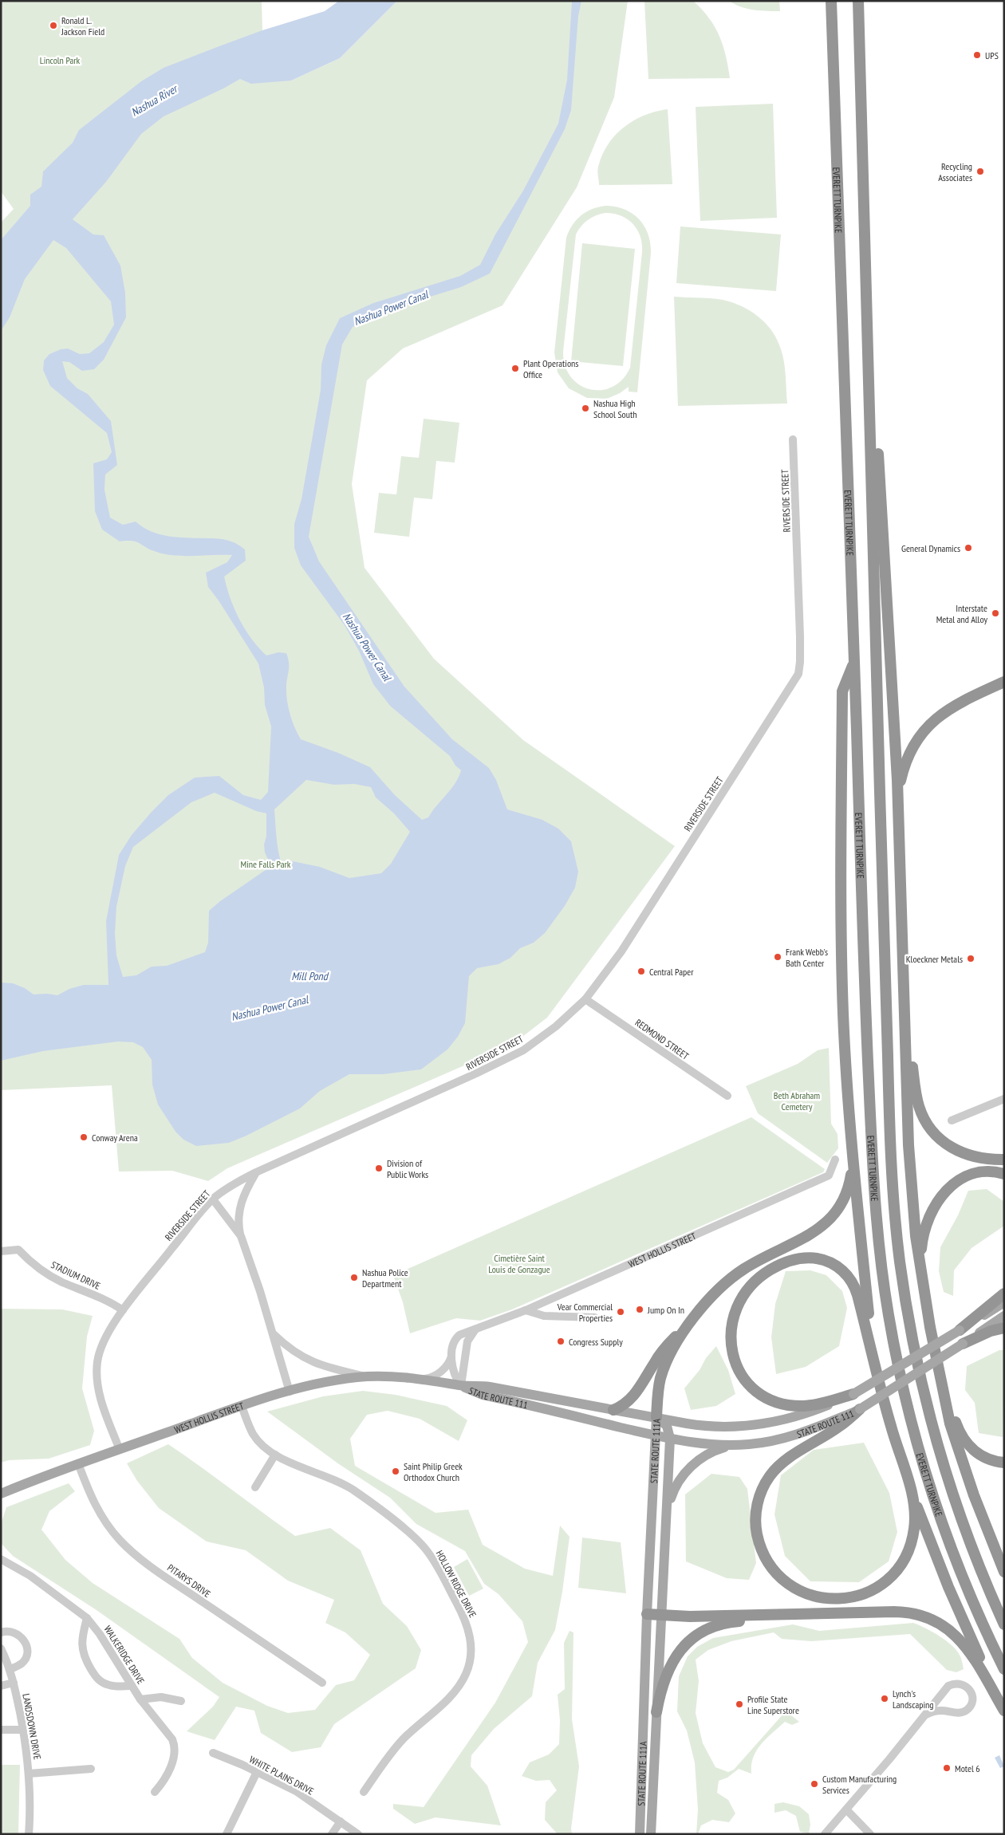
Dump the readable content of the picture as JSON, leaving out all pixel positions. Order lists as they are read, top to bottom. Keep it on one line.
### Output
{"streets":{"highway":["EVERETT TURNPIKE"],"main road":["WEST HOLLIS STREET","STATE ROUTE 111","STATE ROUTE 111A"],"street":["RIVERSIDE STREET","REDMOND STREET","STADIUM DRIVE","PITARYS DRIVE","HOLLOW RIDGE DRIVE","WALKERIDGE DRIVE","LANDSDOWN DRIVE","WHITE PLAINS DRIVE"]},"crossings":[["RIVERSIDE STREET","REDMOND STREET"],["RIVERSIDE STREET","WEST HOLLIS STREET"],["RIVERSIDE STREET","STADIUM DRIVE"],["WEST HOLLIS STREET","STATE ROUTE 111"],["WEST HOLLIS STREET","PITARYS DRIVE"],["WEST HOLLIS STREET","HOLLOW RIDGE DRIVE"],["STATE ROUTE 111","STATE ROUTE 111A"]],"water":["Nashua River","Nashua Power Canal","Mill Pond"],"parks":["Lincoln Park","Mine Falls Park","Beth Abraham Cemetery","Cimetière Saint Louis de Gonzague"],"places":["Ronald L. Jackson Field","UPS","Recycling Associates","Plant Operations Office","Nashua High School South","General Dynamics","Interstate Metal and Alloy","Frank Webb's Bath Center","Kloeckner Metals","Central Paper","Conway Arena","Division of Public Works","Nashua Police Department","Jump On In","Vear Commercial Properties","Congress Supply","Saint Philip Greek Orthodox Church","Lynch's Landscaping","Profile State Line Superstore","Motel 6","Custom Manufacturing Services"]}
